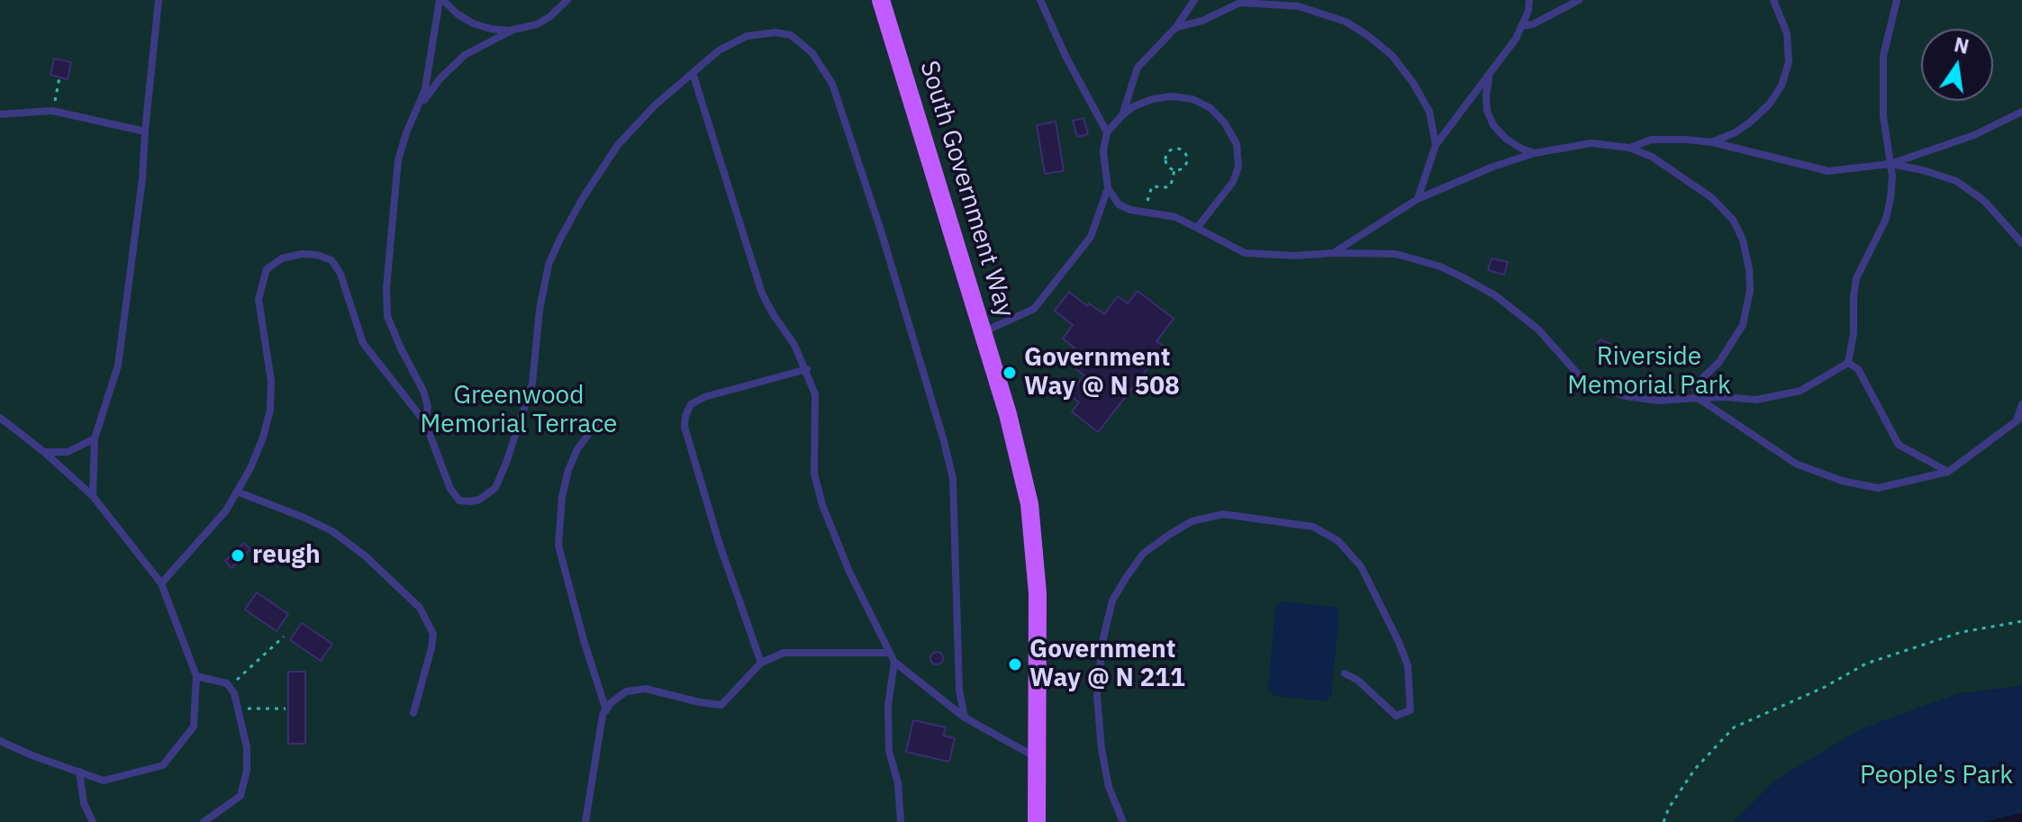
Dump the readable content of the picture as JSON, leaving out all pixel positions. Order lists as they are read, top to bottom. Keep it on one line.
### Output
{"streets":{"main road":["South Government Way"]},"parks":["Riverside Memorial Park","Greenwood Memorial Terrace","People's Park"],"places":["Government Way @ N 508","reugh","Government Way @ N 211"],"north":"top"}
